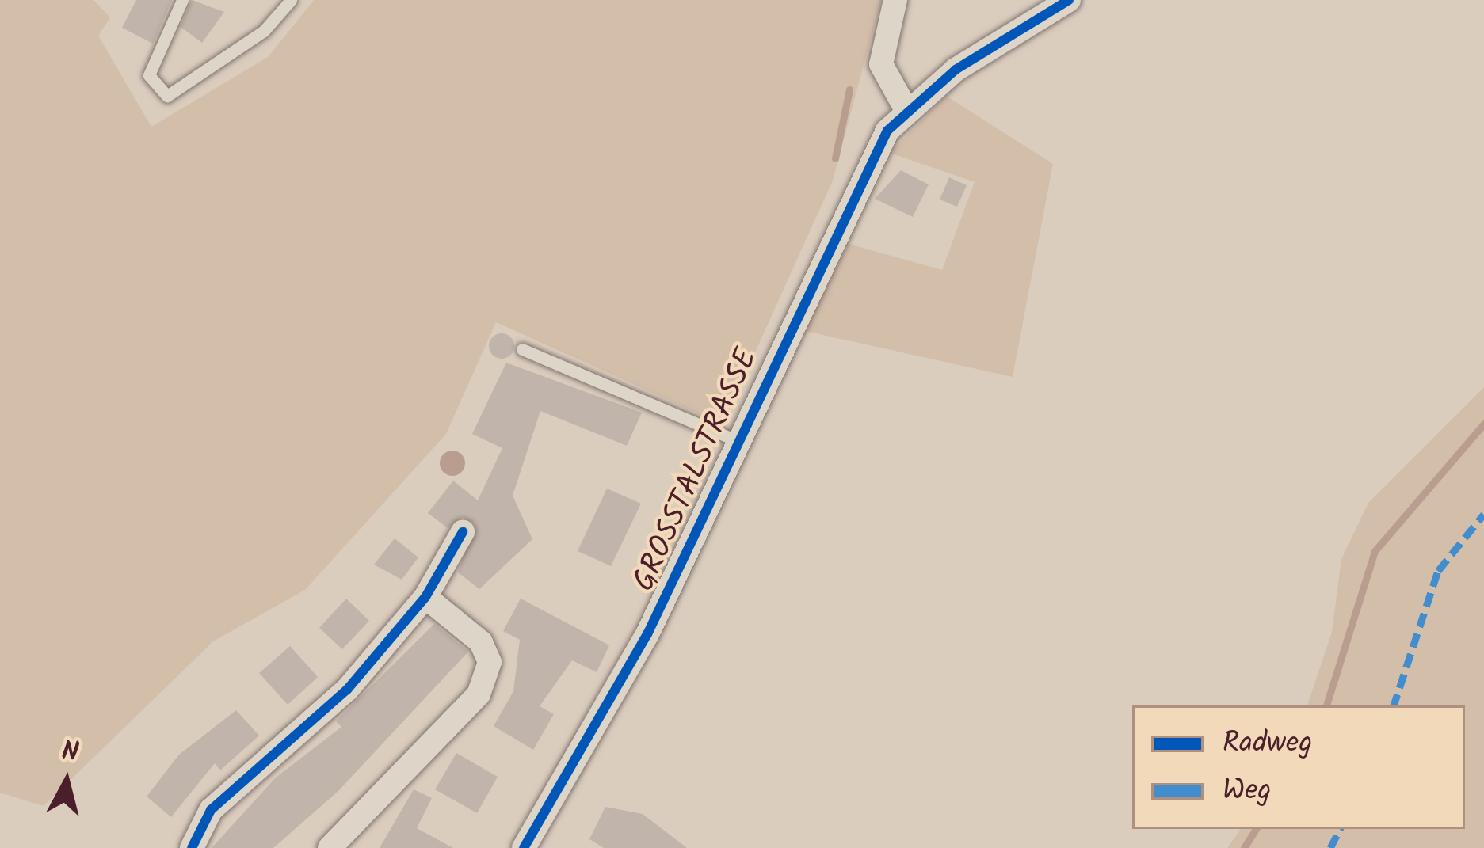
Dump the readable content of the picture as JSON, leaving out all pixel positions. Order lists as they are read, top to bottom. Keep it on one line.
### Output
{"streets":{"street":["GROSSTALSTRASSE"]},"legend":["Radweg","Weg"],"north":"top"}
